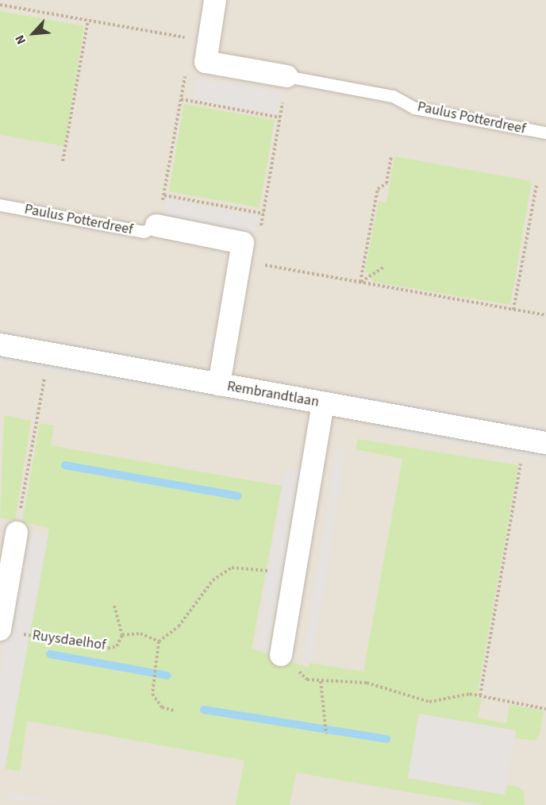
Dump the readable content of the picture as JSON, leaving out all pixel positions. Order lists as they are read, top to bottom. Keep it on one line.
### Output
{"streets":{"street":["Paulus Potterdreef","Rembrandtlaan"],"path":["Ruysdaelhof"]},"north":"bottom left"}
